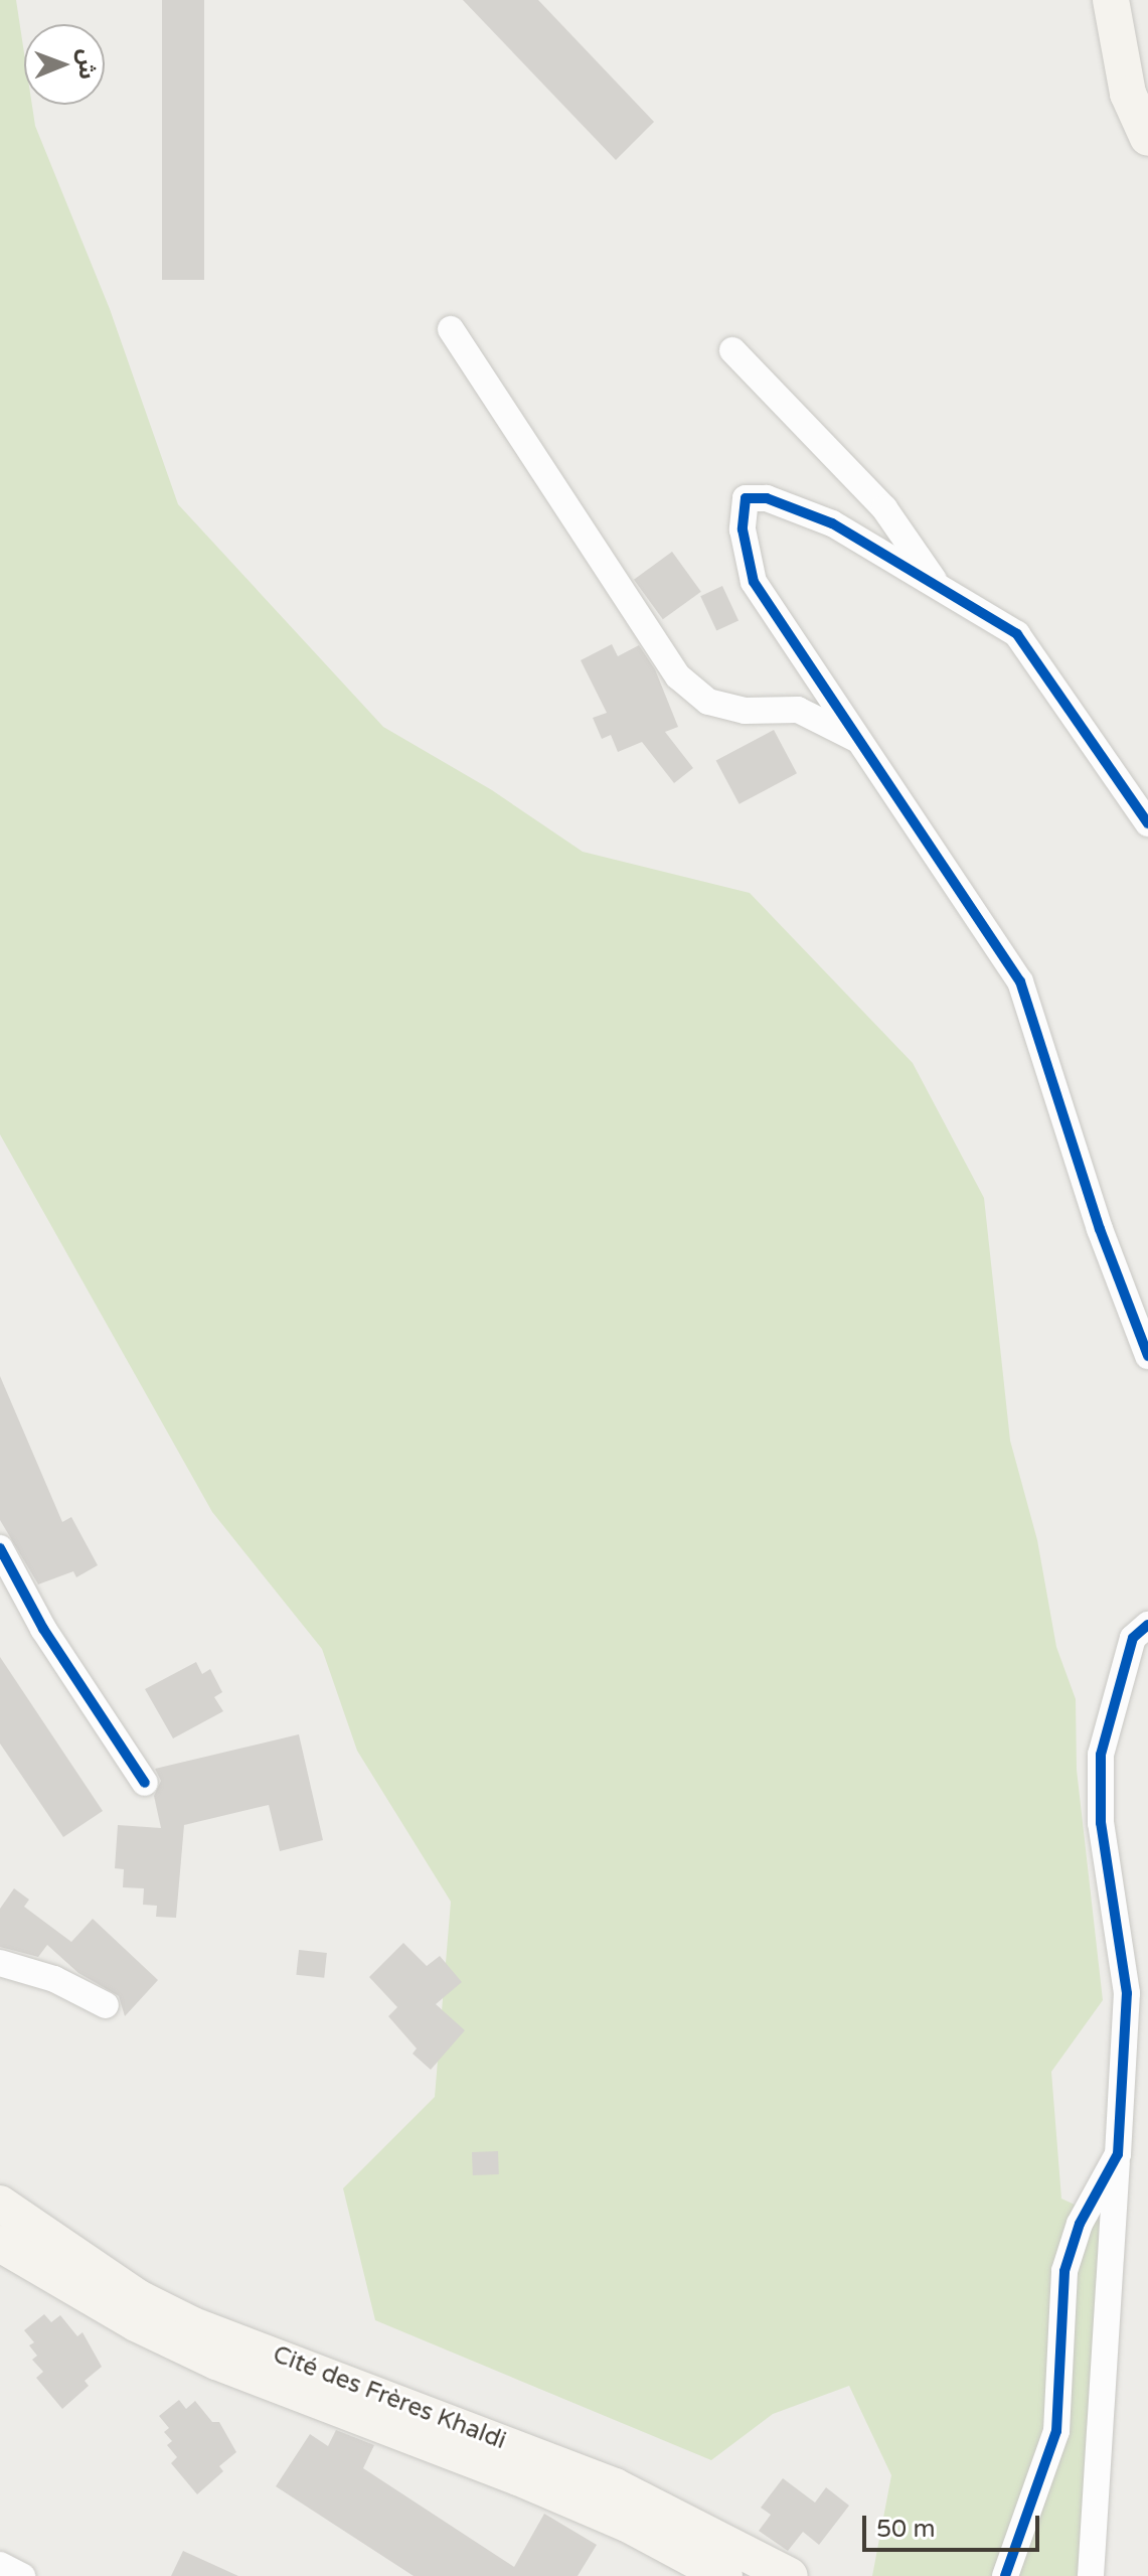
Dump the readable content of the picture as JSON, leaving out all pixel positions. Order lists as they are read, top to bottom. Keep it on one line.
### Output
{"streets":{"main road":["Cité des Frères Khaldi"]},"scale_bar":"50 m","north":"right"}
